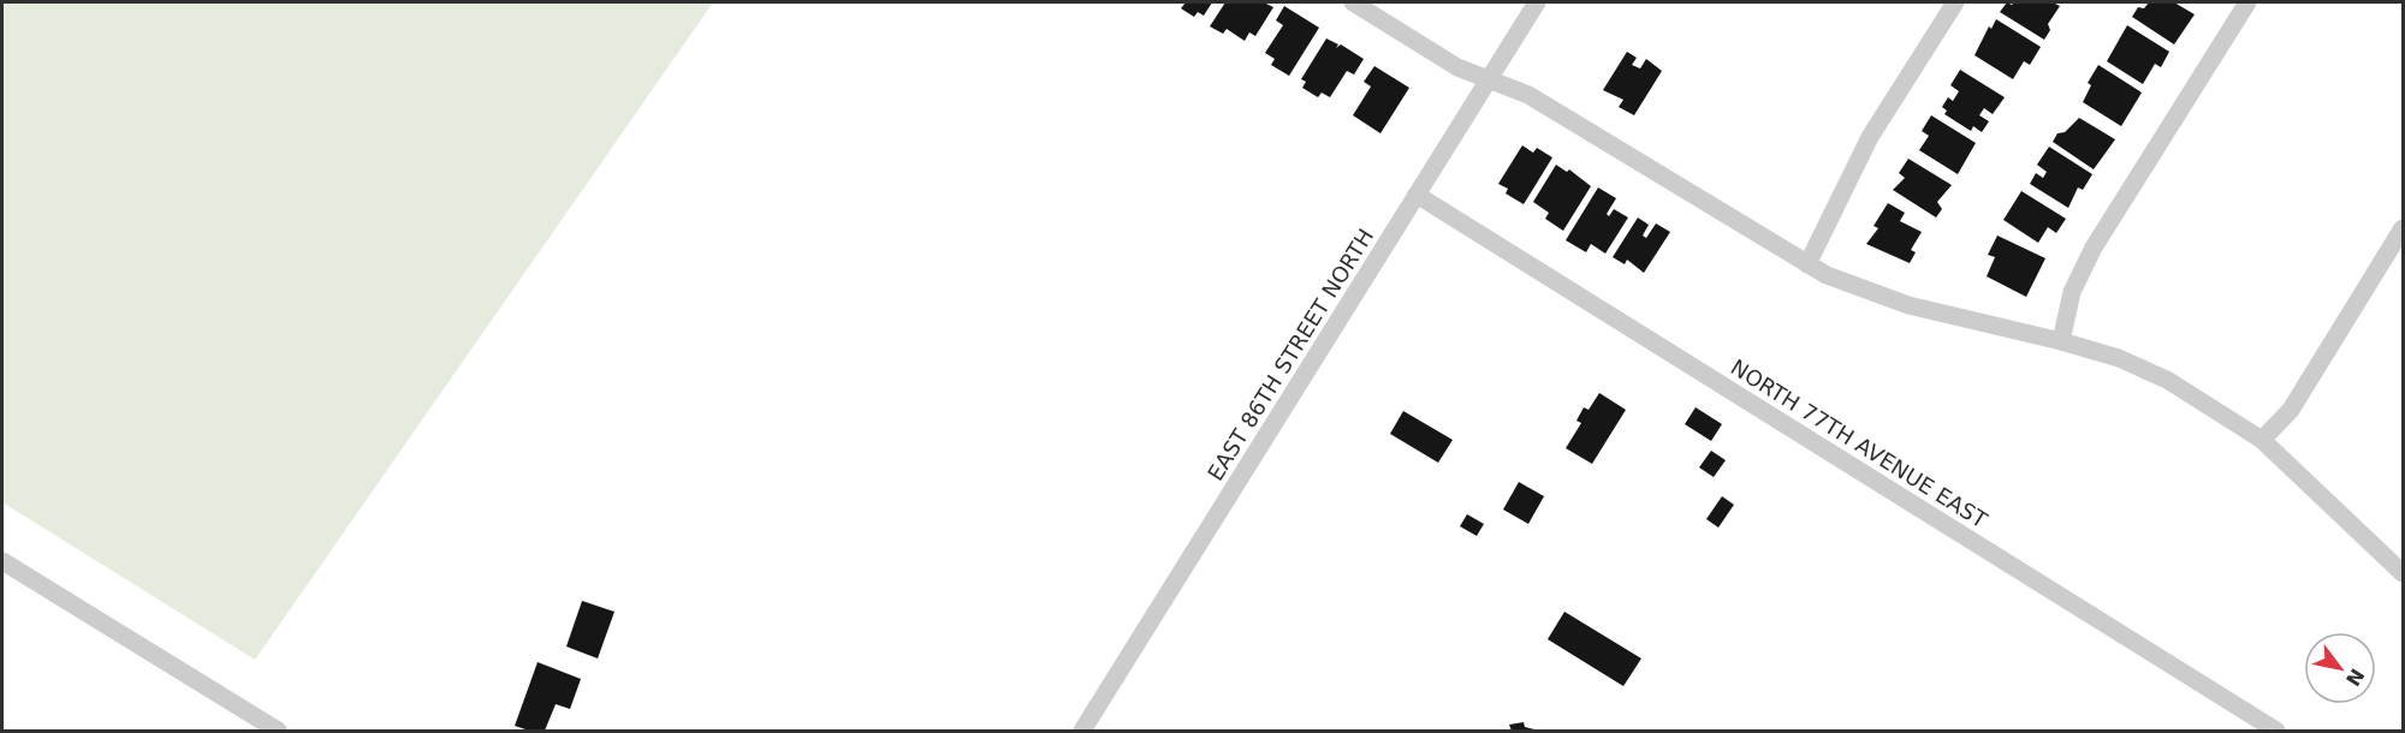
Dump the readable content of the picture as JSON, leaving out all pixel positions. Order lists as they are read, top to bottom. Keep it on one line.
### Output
{"streets":{"street":["EAST 86TH STREET NORTH","NORTH 77TH AVENUE EAST"]},"crossings":[["EAST 86TH STREET NORTH","NORTH 77TH AVENUE EAST"]],"north":"bottom right"}
